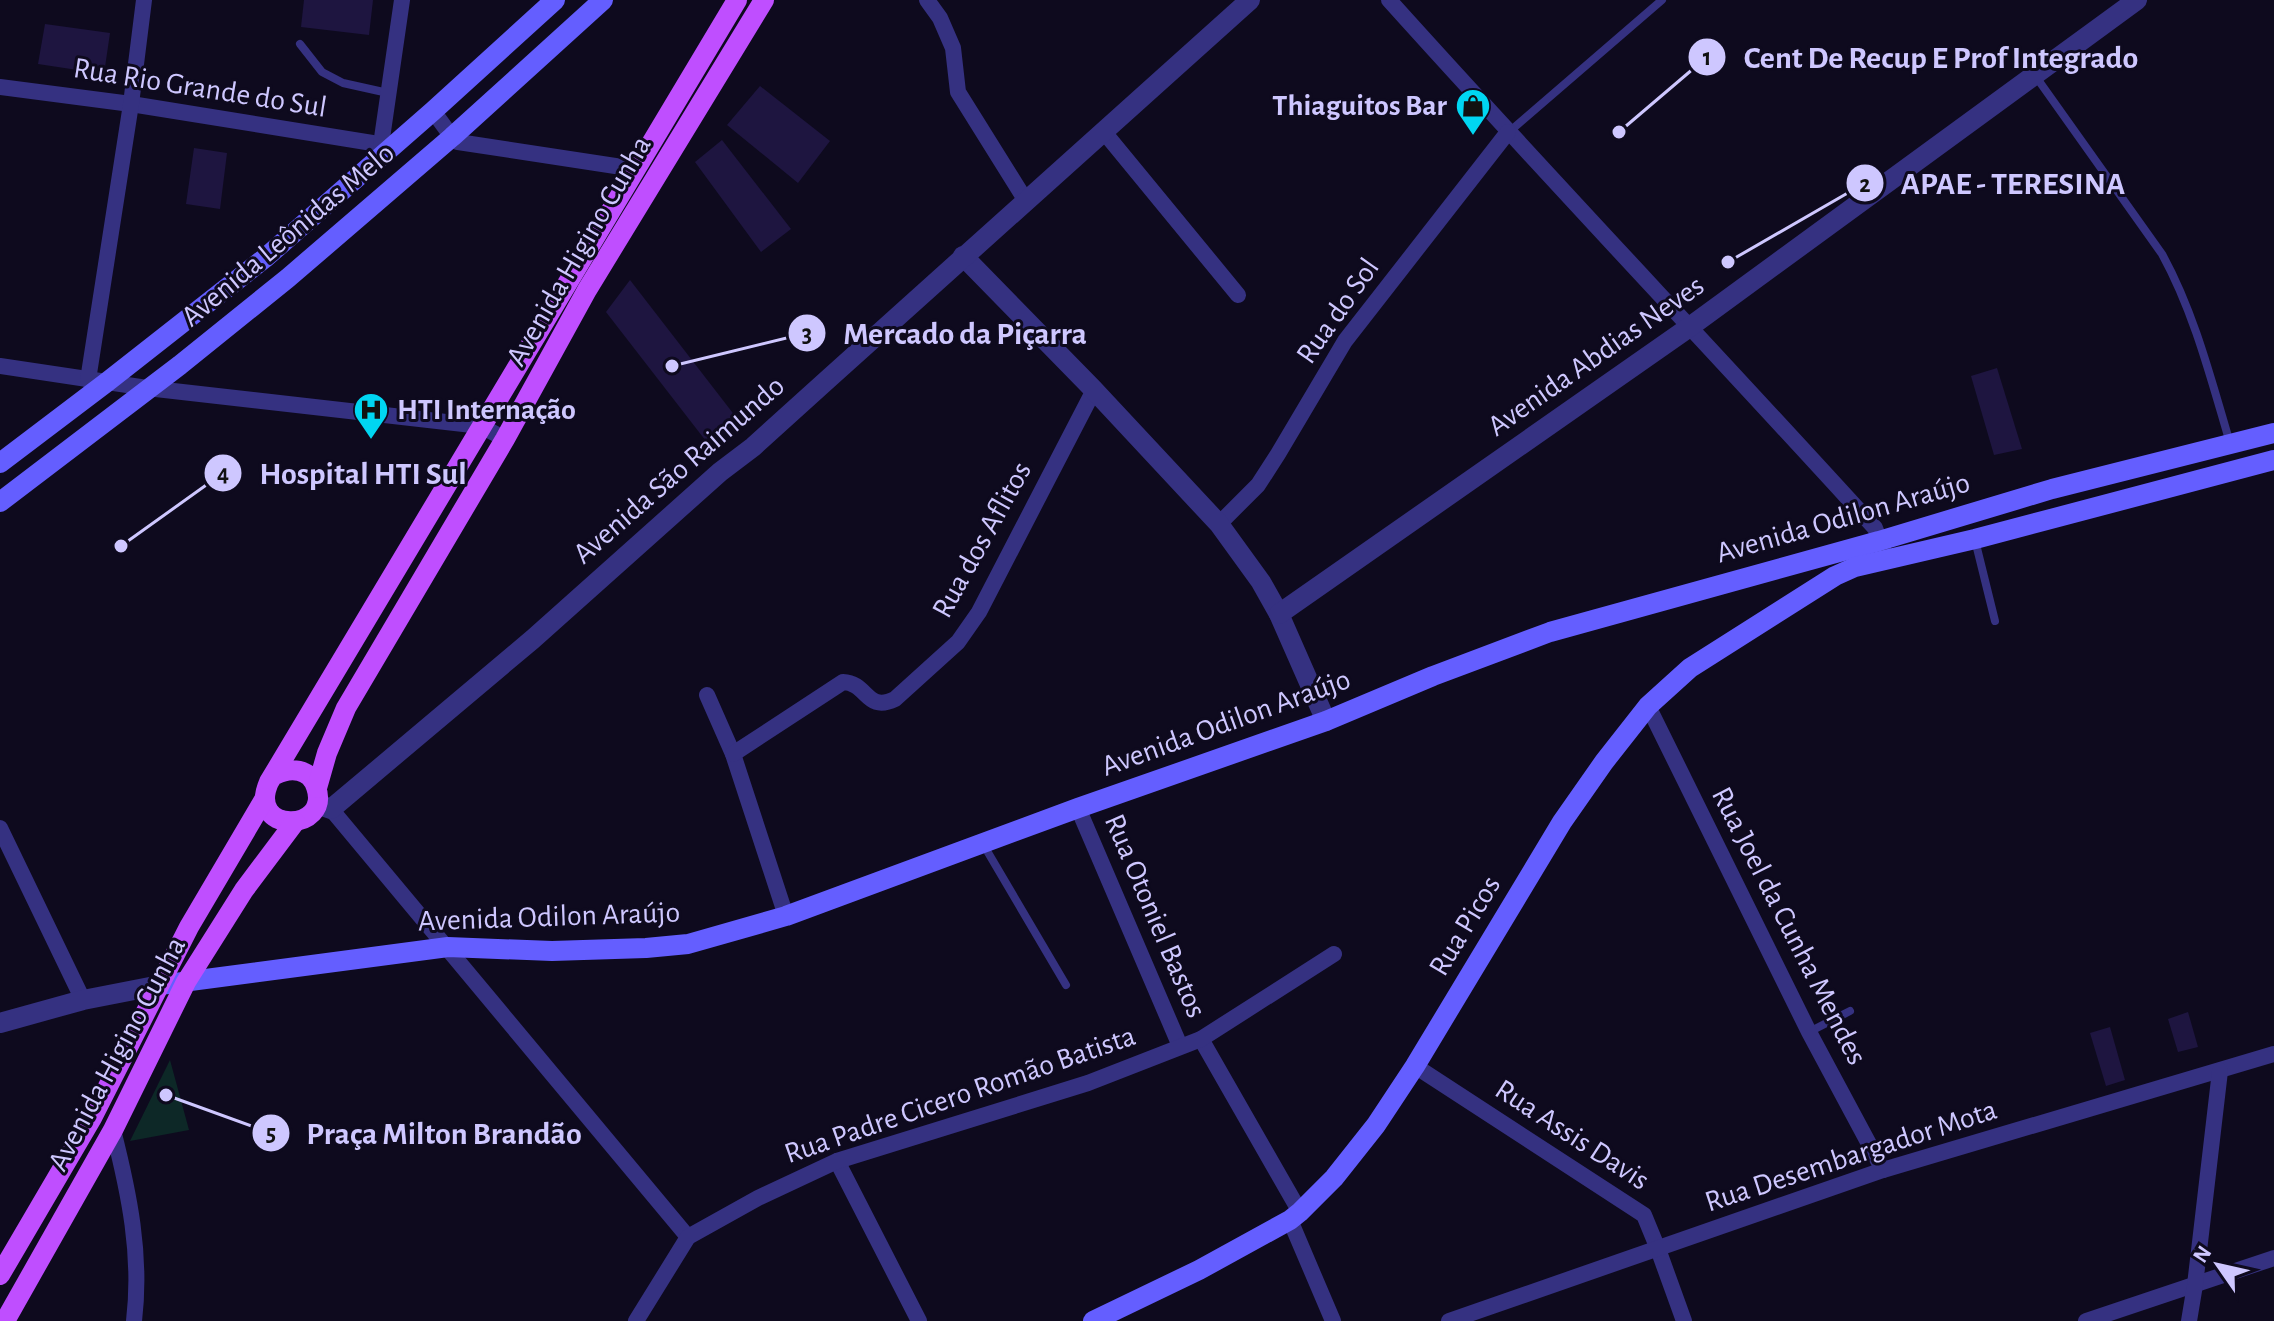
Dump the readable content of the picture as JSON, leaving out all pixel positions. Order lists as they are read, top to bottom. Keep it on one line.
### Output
{"streets":{"main road":["Avenida Leônidas Melo","Avenida Higino Cunha","Avenida Odilon Araújo","Rua Picos"],"street":["Rua Rio Grande do Sul","Rua do Sol","Avenida Abdias Neves","Avenida São Raimundo","Rua dos Aflitos","Rua Otoniel Bastos","Rua Joel da Cunha Mendes","Rua Padre Cicero Romão Batista","Rua Assis Davis","Rua Desembargador Mota"]},"crossings":[["Rua Rio Grande do Sul","Avenida Leônidas Melo"],["Avenida Higino Cunha","Avenida São Raimundo"],["Avenida Higino Cunha","Avenida Odilon Araújo"],["Avenida Odilon Araújo","Rua Otoniel Bastos"],["Avenida Odilon Araújo","Rua Picos"],["Rua Otoniel Bastos","Rua Padre Cicero Romão Batista"],["Rua Picos","Rua Joel da Cunha Mendes"],["Rua Picos","Rua Assis Davis"],["Rua Joel da Cunha Mendes","Rua Desembargador Mota"],["Rua Assis Davis","Rua Desembargador Mota"]],"places":{"other":["Cent De Recup E Prof Integrado","APAE - TERESINA","Mercado da Piçarra","Hospital HTI Sul","Praça Milton Brandão"],"shop":["Thiaguitos Bar"],"hospital":["HTI Internação"]},"north":"top left"}
